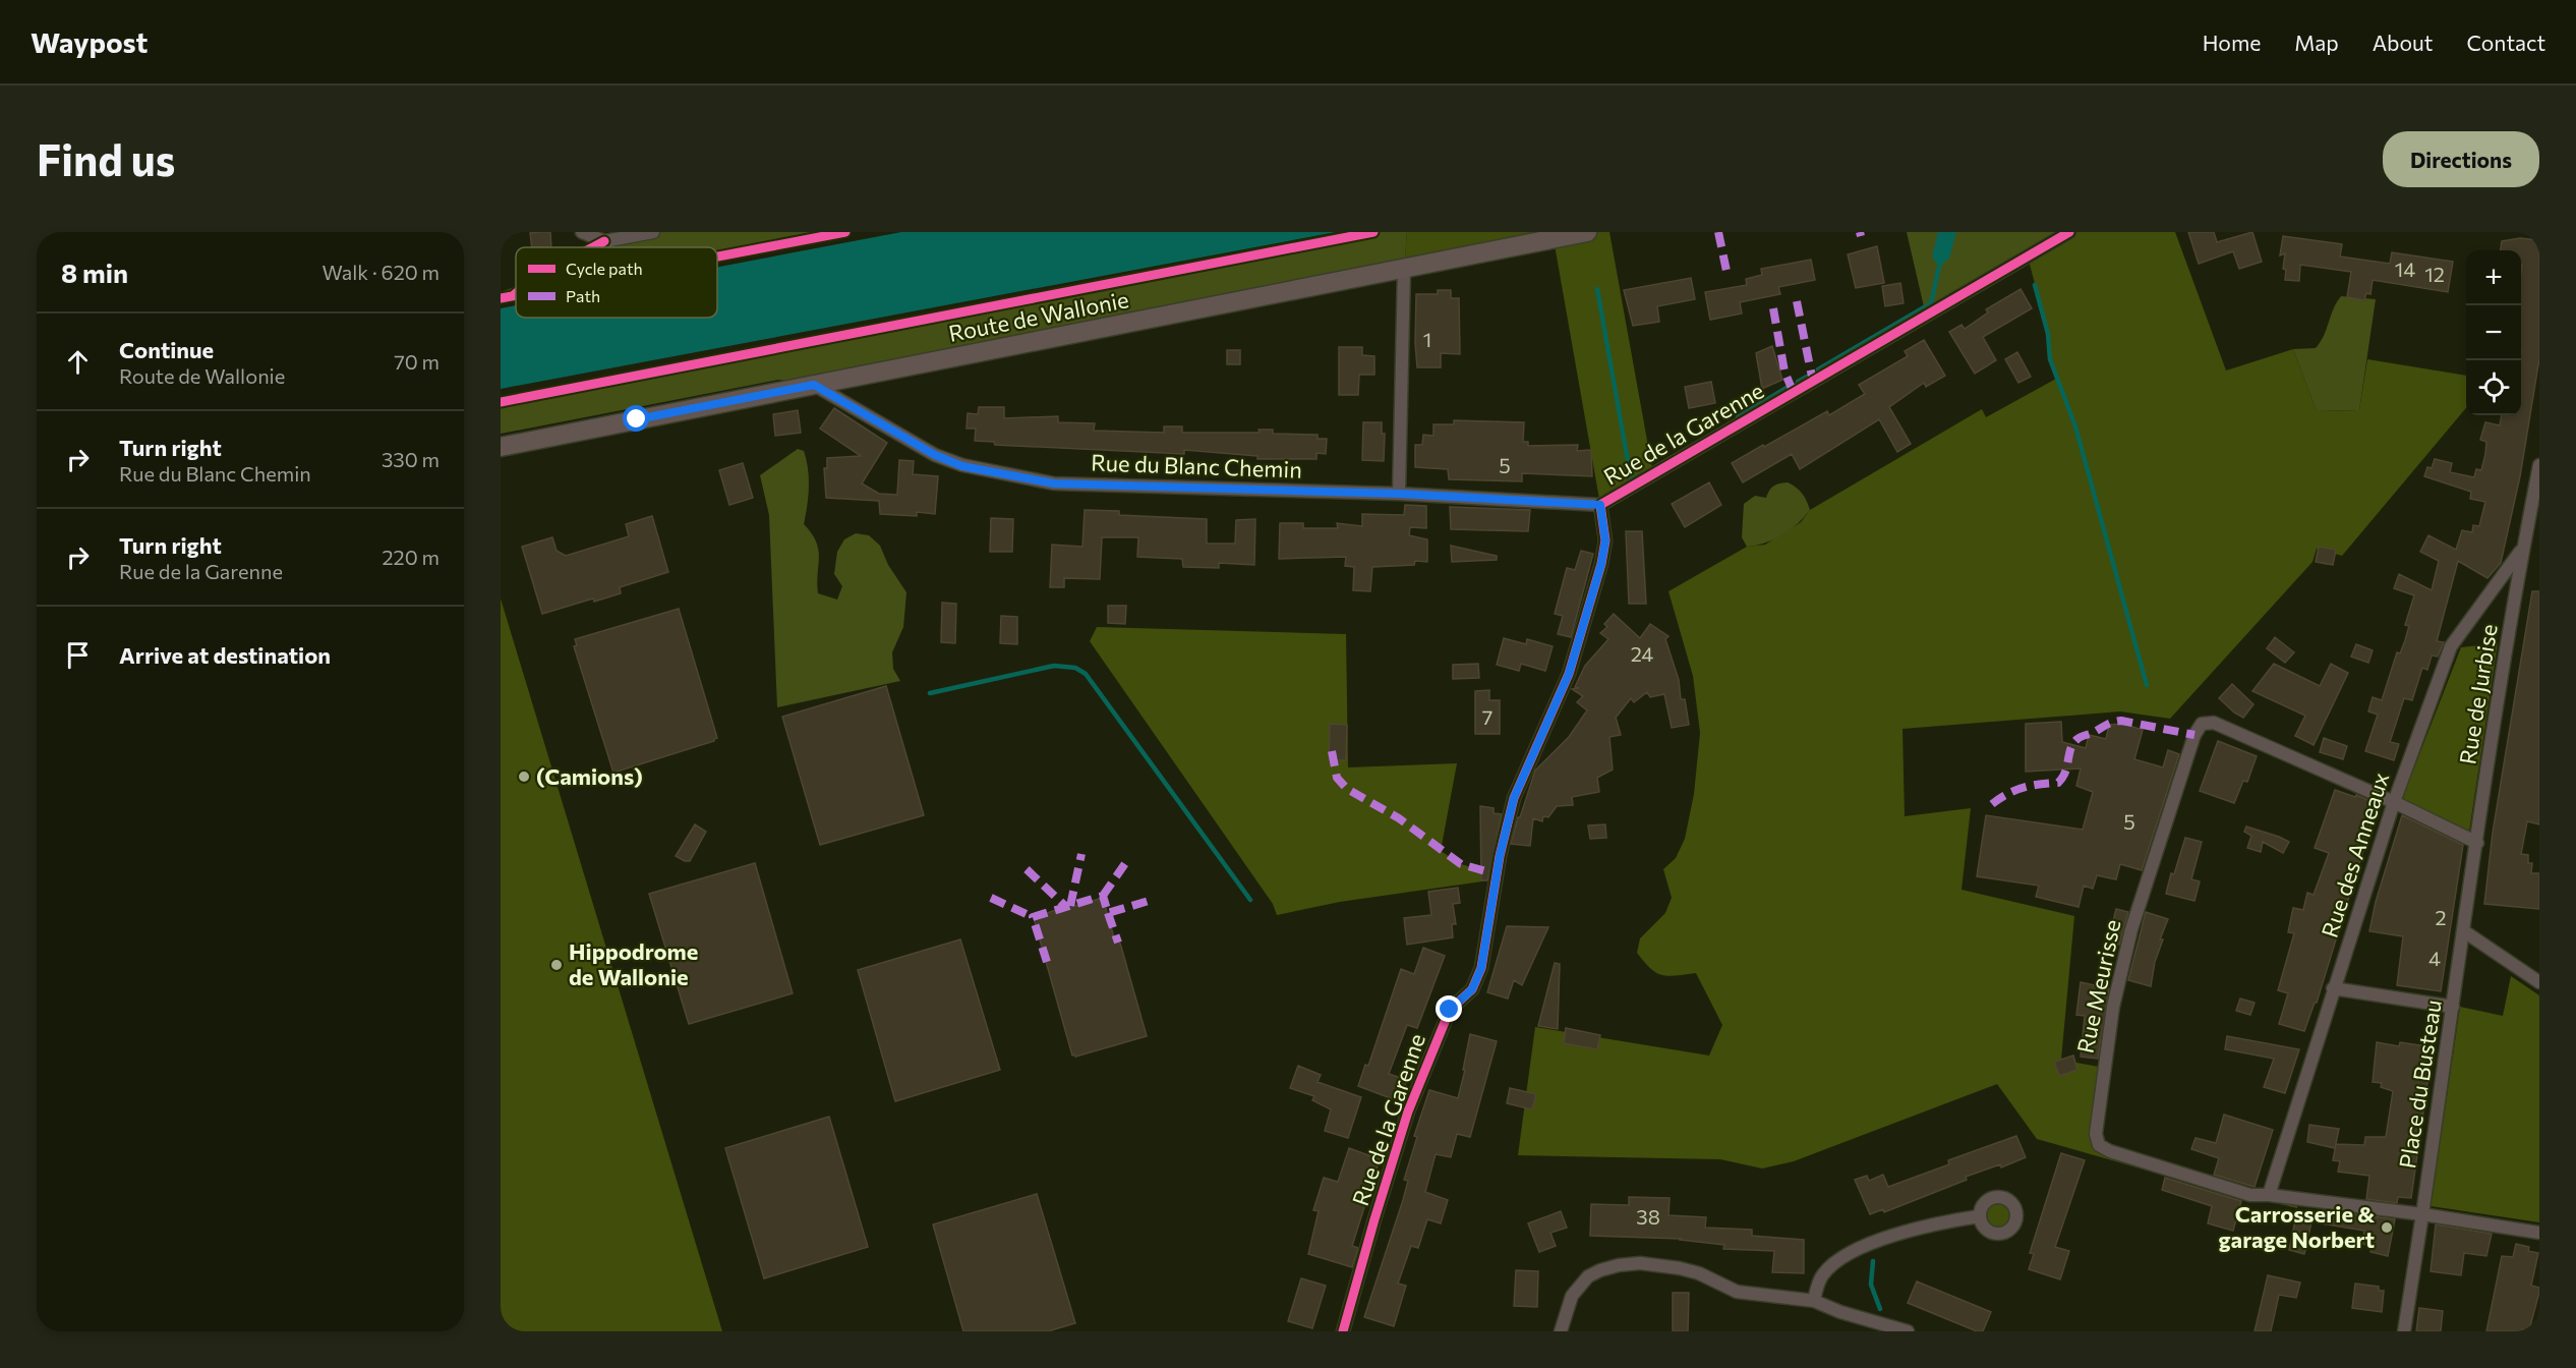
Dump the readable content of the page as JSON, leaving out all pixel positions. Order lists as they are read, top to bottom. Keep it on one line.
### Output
{"streets":{"main road":["Route de Wallonie"],"street":["Rue de la Garenne","Rue du Blanc Chemin","Rue de Jurbise","Rue des Anneaux","Rue Meurisse","Place du Busteau"]},"crossings":[["Route de Wallonie","Rue du Blanc Chemin"],["Rue de la Garenne","Rue du Blanc Chemin"],["Rue de Jurbise","Rue des Anneaux"],["Rue de Jurbise","Place du Busteau"],["Rue des Anneaux","Rue Meurisse"],["Rue Meurisse","Place du Busteau"]],"places":["(Camions)","Hippodrome de Wallonie","Carrosserie & garage Norbert"],"house_numbers":["14","12","1","5","24","7","5","2","4","38"],"legend":["Cycle path","Path"],"page":{"header":"Waypost","nav":["Home","Map","About","Contact"],"buttons":"Directions","title":"Find us","heading":["8 min","Walk · 620 m"],"map_buttons":["+","−"],"list":[["Continue","Route de Wallonie","70 m"],["Turn right","Rue du Blanc Chemin","330 m"],["Turn right","Rue de la Garenne","220 m"],"Arrive at destination"]}}
